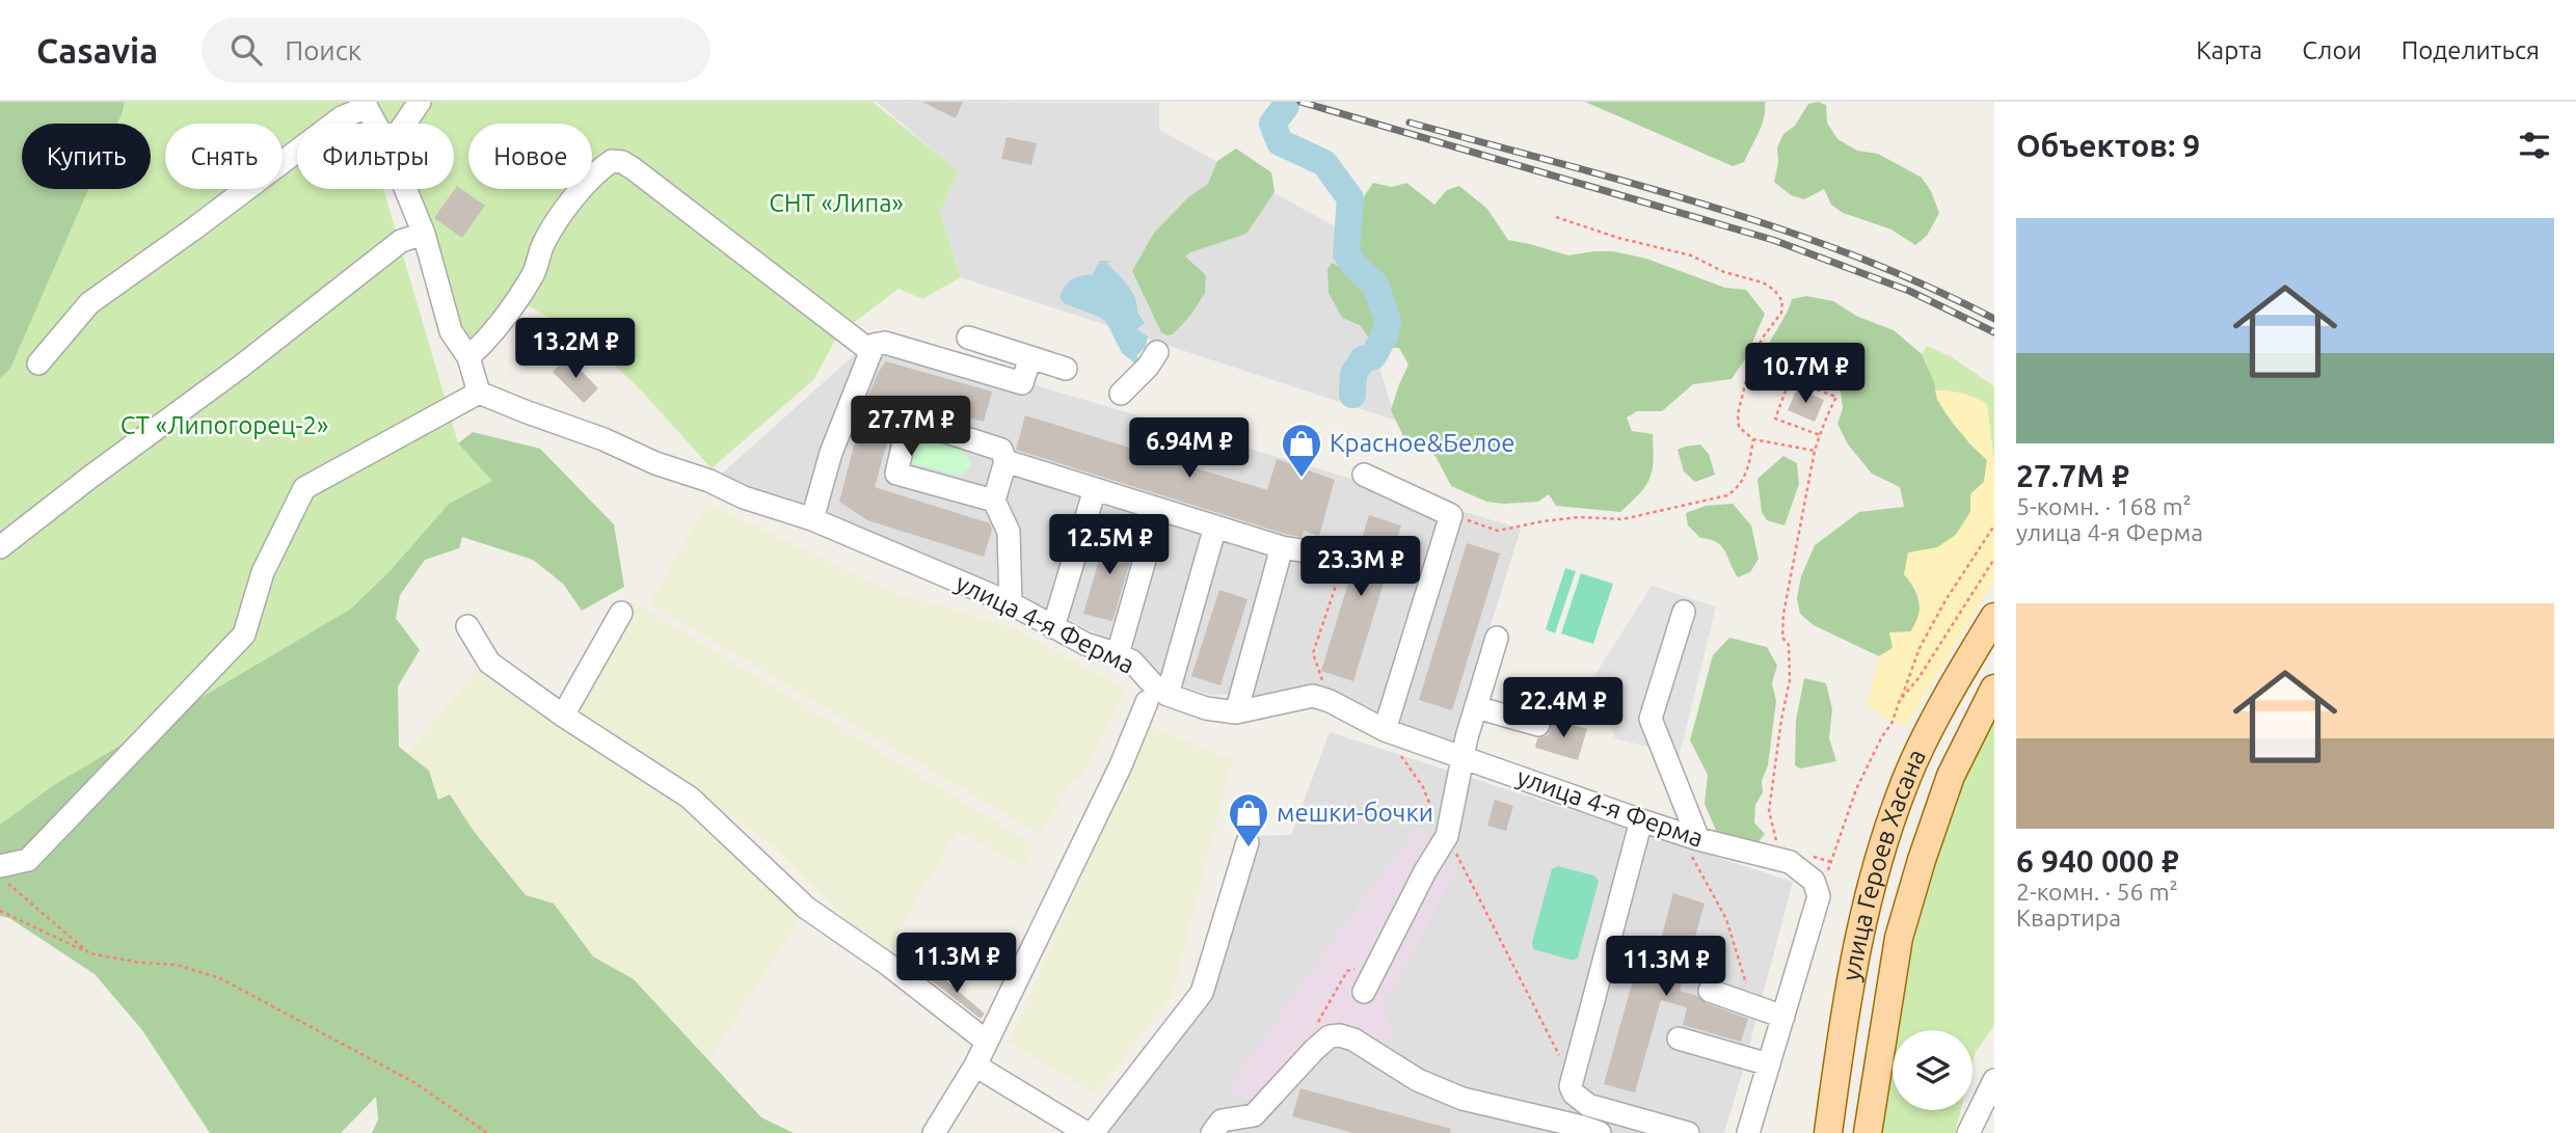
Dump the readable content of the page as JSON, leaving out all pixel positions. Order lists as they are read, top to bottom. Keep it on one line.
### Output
{"streets":{"main road":["улица Героев Хасана"],"street":["улица 4-я Ферма"]},"parks":["СНТ «Липа»","СТ «Липогорец-2»"],"places":{"shop":["Красное&Белое","мешки-бочки"]},"page":{"header":"Casavia","search":"Поиск","nav":["Карта","Слои","Поделиться"],"heading":"Объектов: 9","chip":["Купить","Снять","Фильтры","Новое"],"list":[{"name":"27.7M ₽","note":"5-комн. · 168 m² · улица 4-я Ферма"},{"name":"6 940 000 ₽","note":"2-комн. · 56 m² · Квартира"}],"price":["13.2M ₽","10.7M ₽","27.7M ₽","6.94M ₽","12.5M ₽","23.3M ₽","22.4M ₽","11.3M ₽","11.3M ₽"]}}
